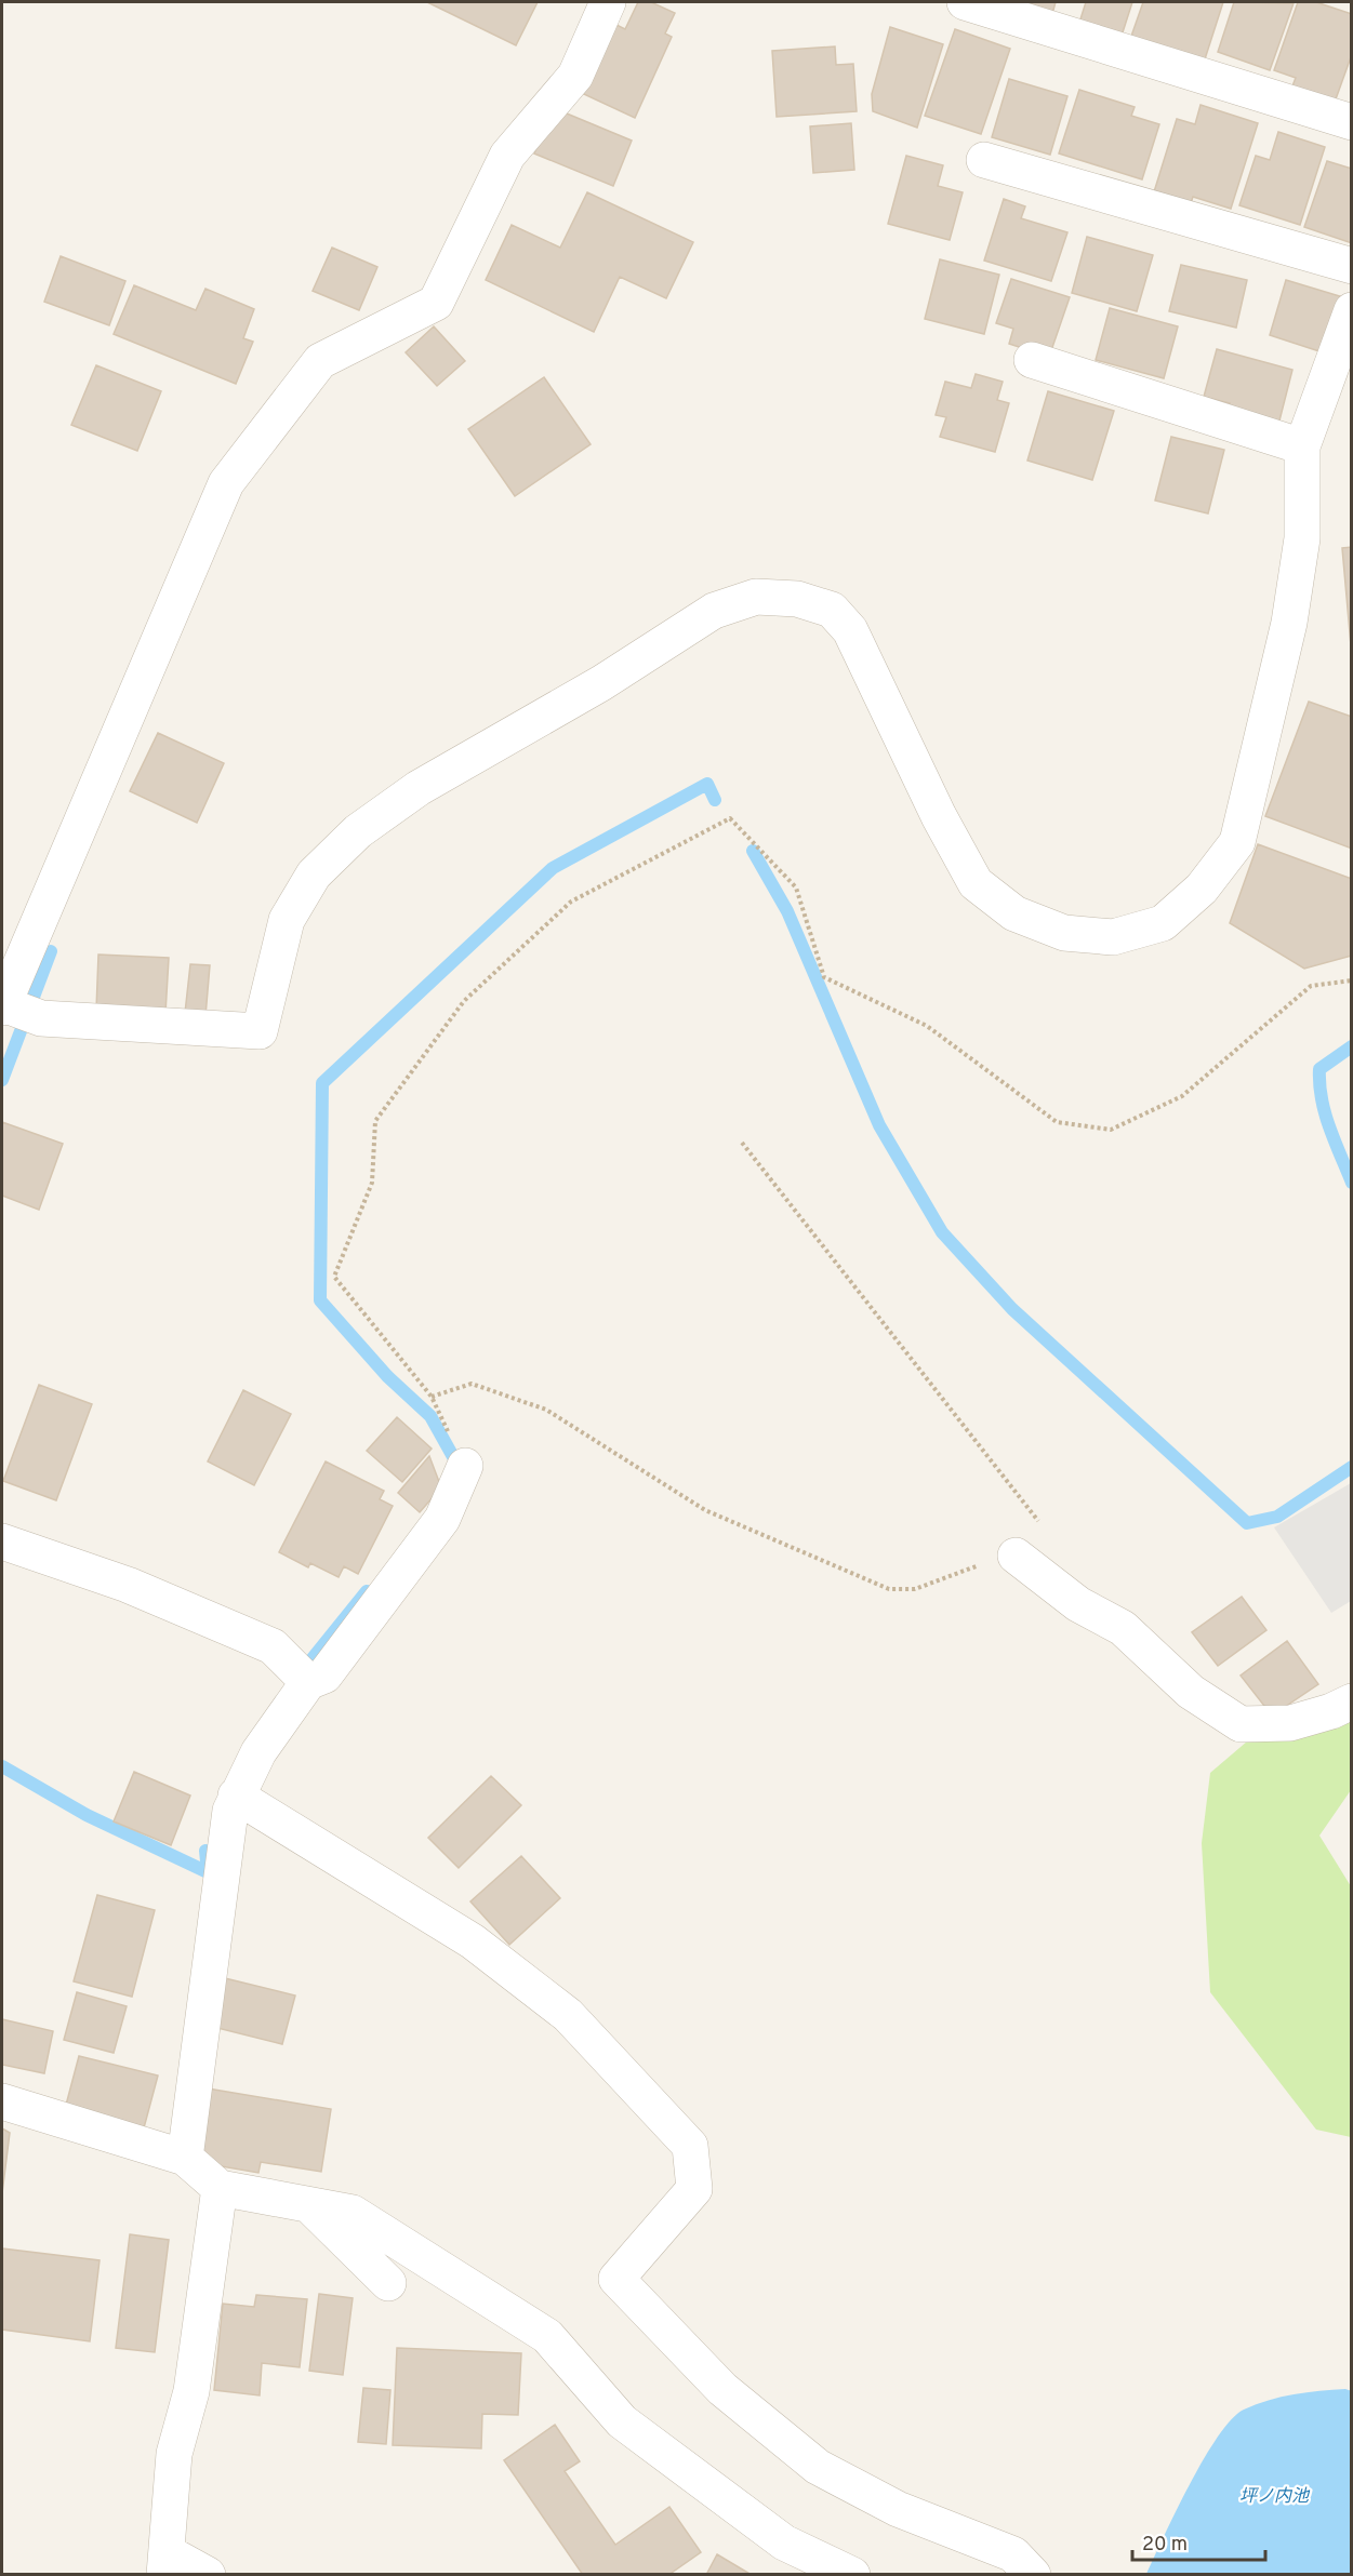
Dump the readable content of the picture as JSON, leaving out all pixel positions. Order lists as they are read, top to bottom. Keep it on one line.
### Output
{"water":["坪ノ内池"],"scale_bar":"20 m"}
